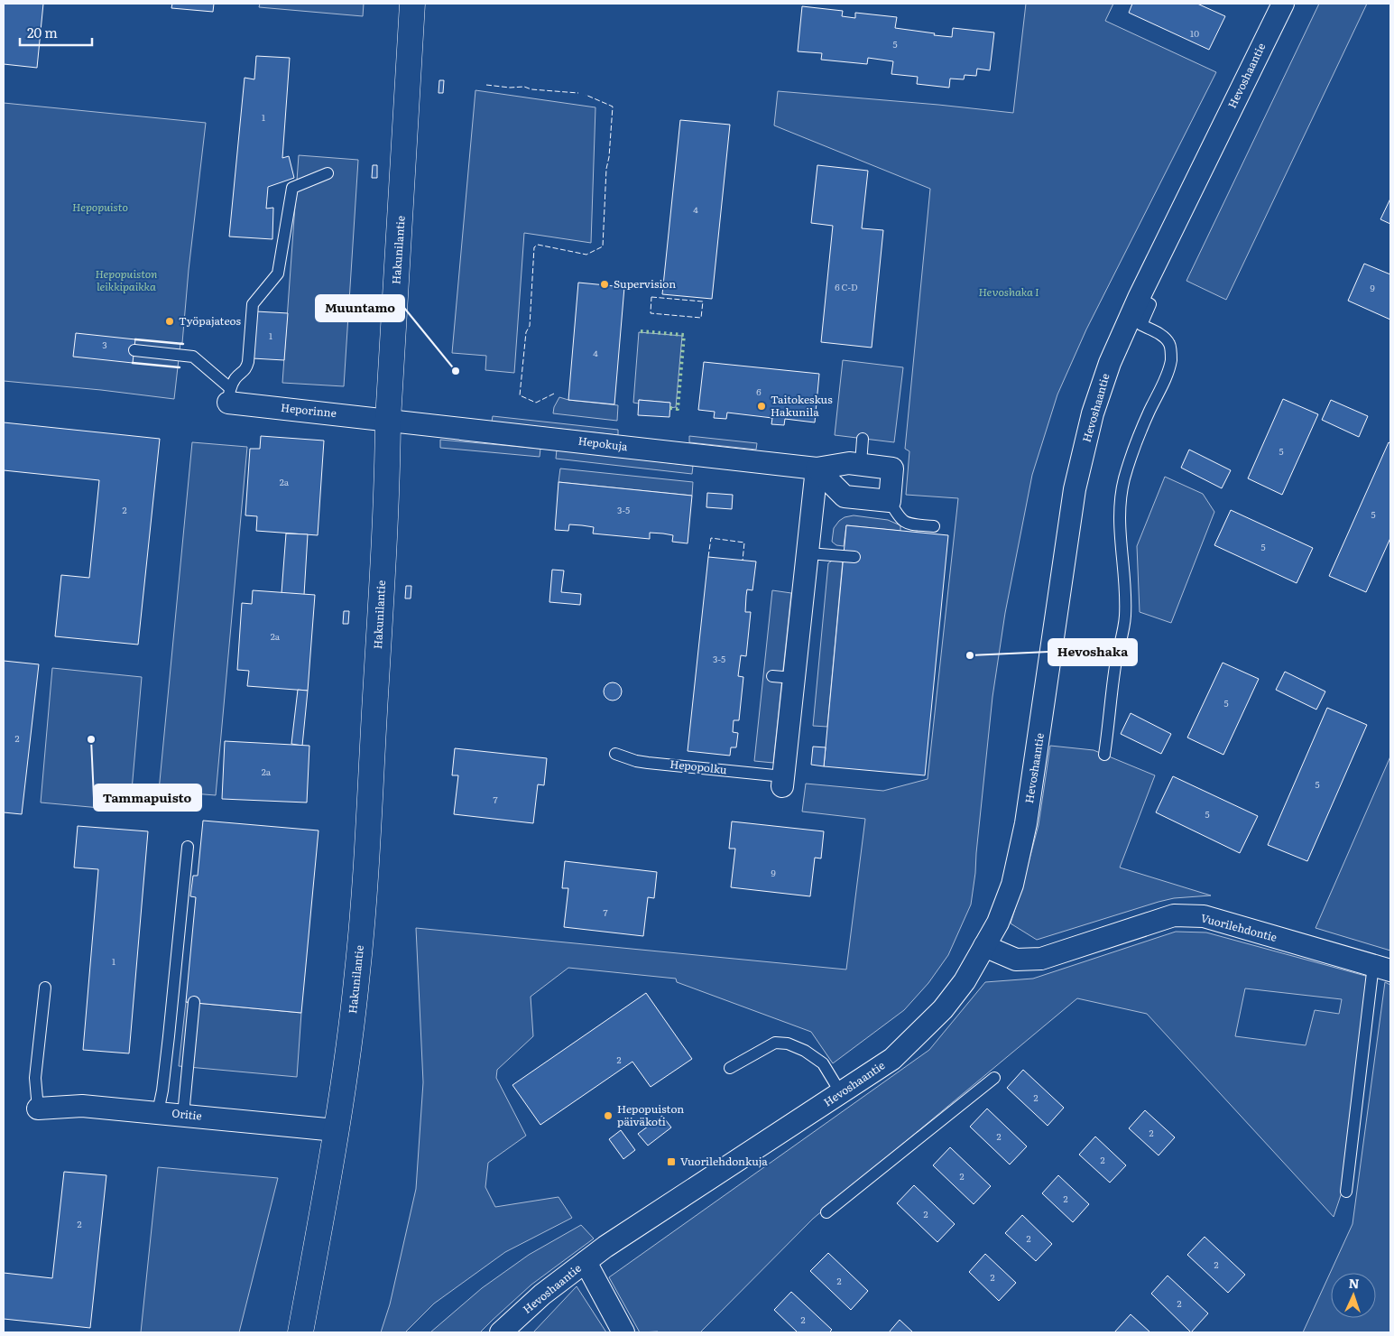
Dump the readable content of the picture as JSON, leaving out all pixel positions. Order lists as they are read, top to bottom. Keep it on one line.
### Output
{"streets":{"main road":["Hakunilantie"],"street":["Hevoshaantie","Heporinne","Hepokuja","Vuorilehdontie","Oritie"],"lane":["Hepopolku"]},"crossings":[["Hevoshaantie","Vuorilehdontie"],["Hakunilantie","Heporinne"],["Hakunilantie","Hepokuja"],["Hakunilantie","Oritie"],["Heporinne","Hepokuja"]],"parks":["Hepopuisto","Hepopuiston leikkipaikka","Hevoshaka I"],"places":{"other":["Supervision","Työpajateos","Muuntamo","Taitokeskus Hakunila","Hevoshaka","Tammapuisto","Hepopuiston päiväkoti"],"transit":["Vuorilehdonkuja"]},"house_numbers":["10","5","1","4","6 C-D","9","1","3","4","6","5","2a","2","3-5","5","5","2a","3-5","5","2","2a","5","7","5","9","7","1","2","2","2","2","2","2","2","2","2","2","2","2","2","2","2"],"scale_bar":"20 m","north":"top"}
